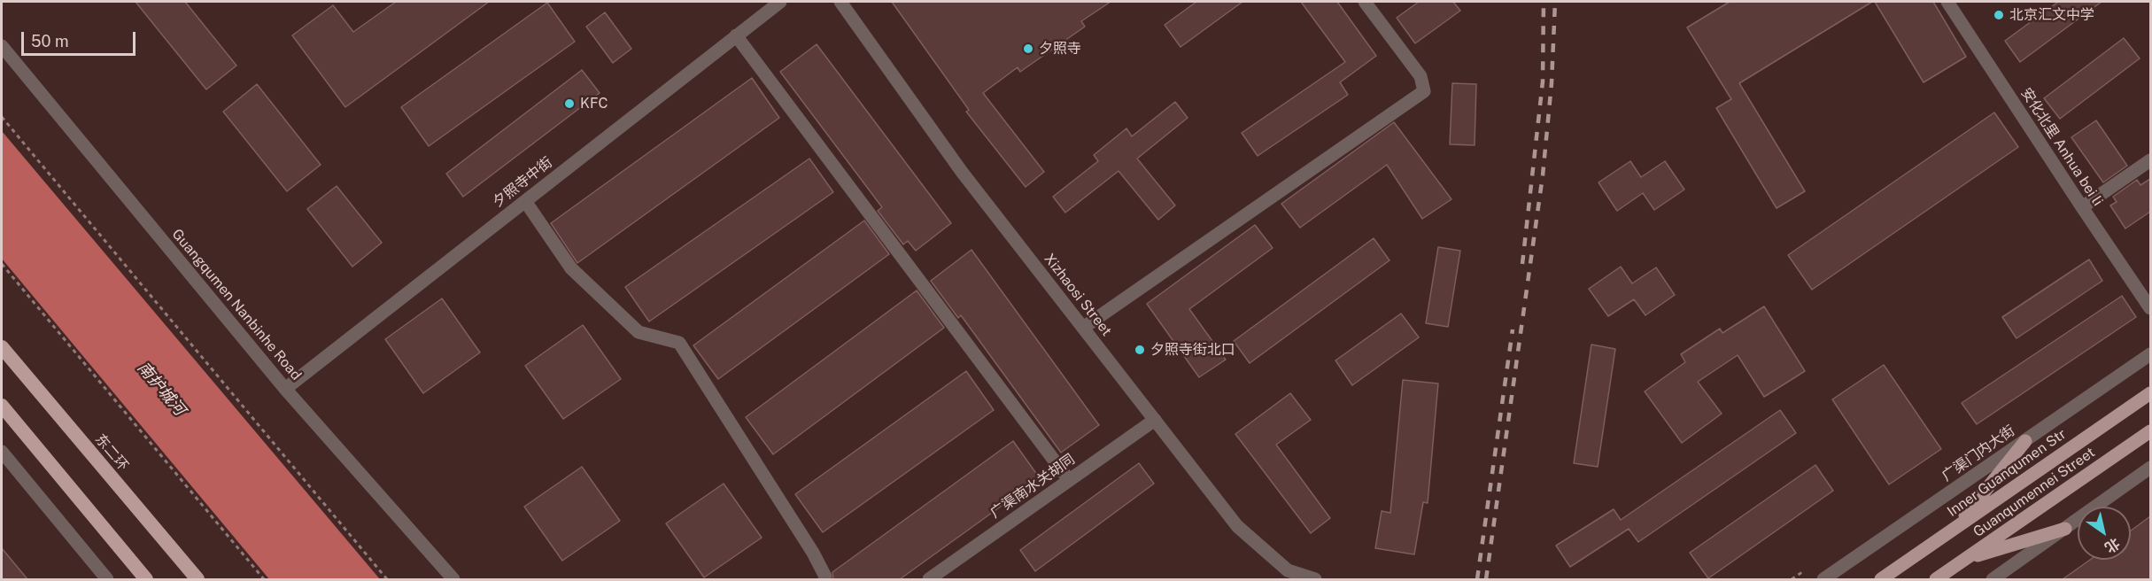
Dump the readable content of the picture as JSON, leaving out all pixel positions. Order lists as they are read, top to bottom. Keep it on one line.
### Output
{"streets":{"highway":["东二环"],"main road":["Inner Guanqumen Str","Guanqumennei Street"],"street":["安化北里 Anhua bei li","夕照寺中街","Xizhaosi Street","Guangqumen Nanbinhe Road","广渠门内大街","广渠南水关胡同"]},"crossings":[["夕照寺中街","Guangqumen Nanbinhe Road"],["Xizhaosi Street","广渠南水关胡同"]],"water":["南护城河"],"places":["北京汇文中学","夕照寺","KFC","夕照寺街北口"],"scale_bar":"50 m","north":"bottom right"}
